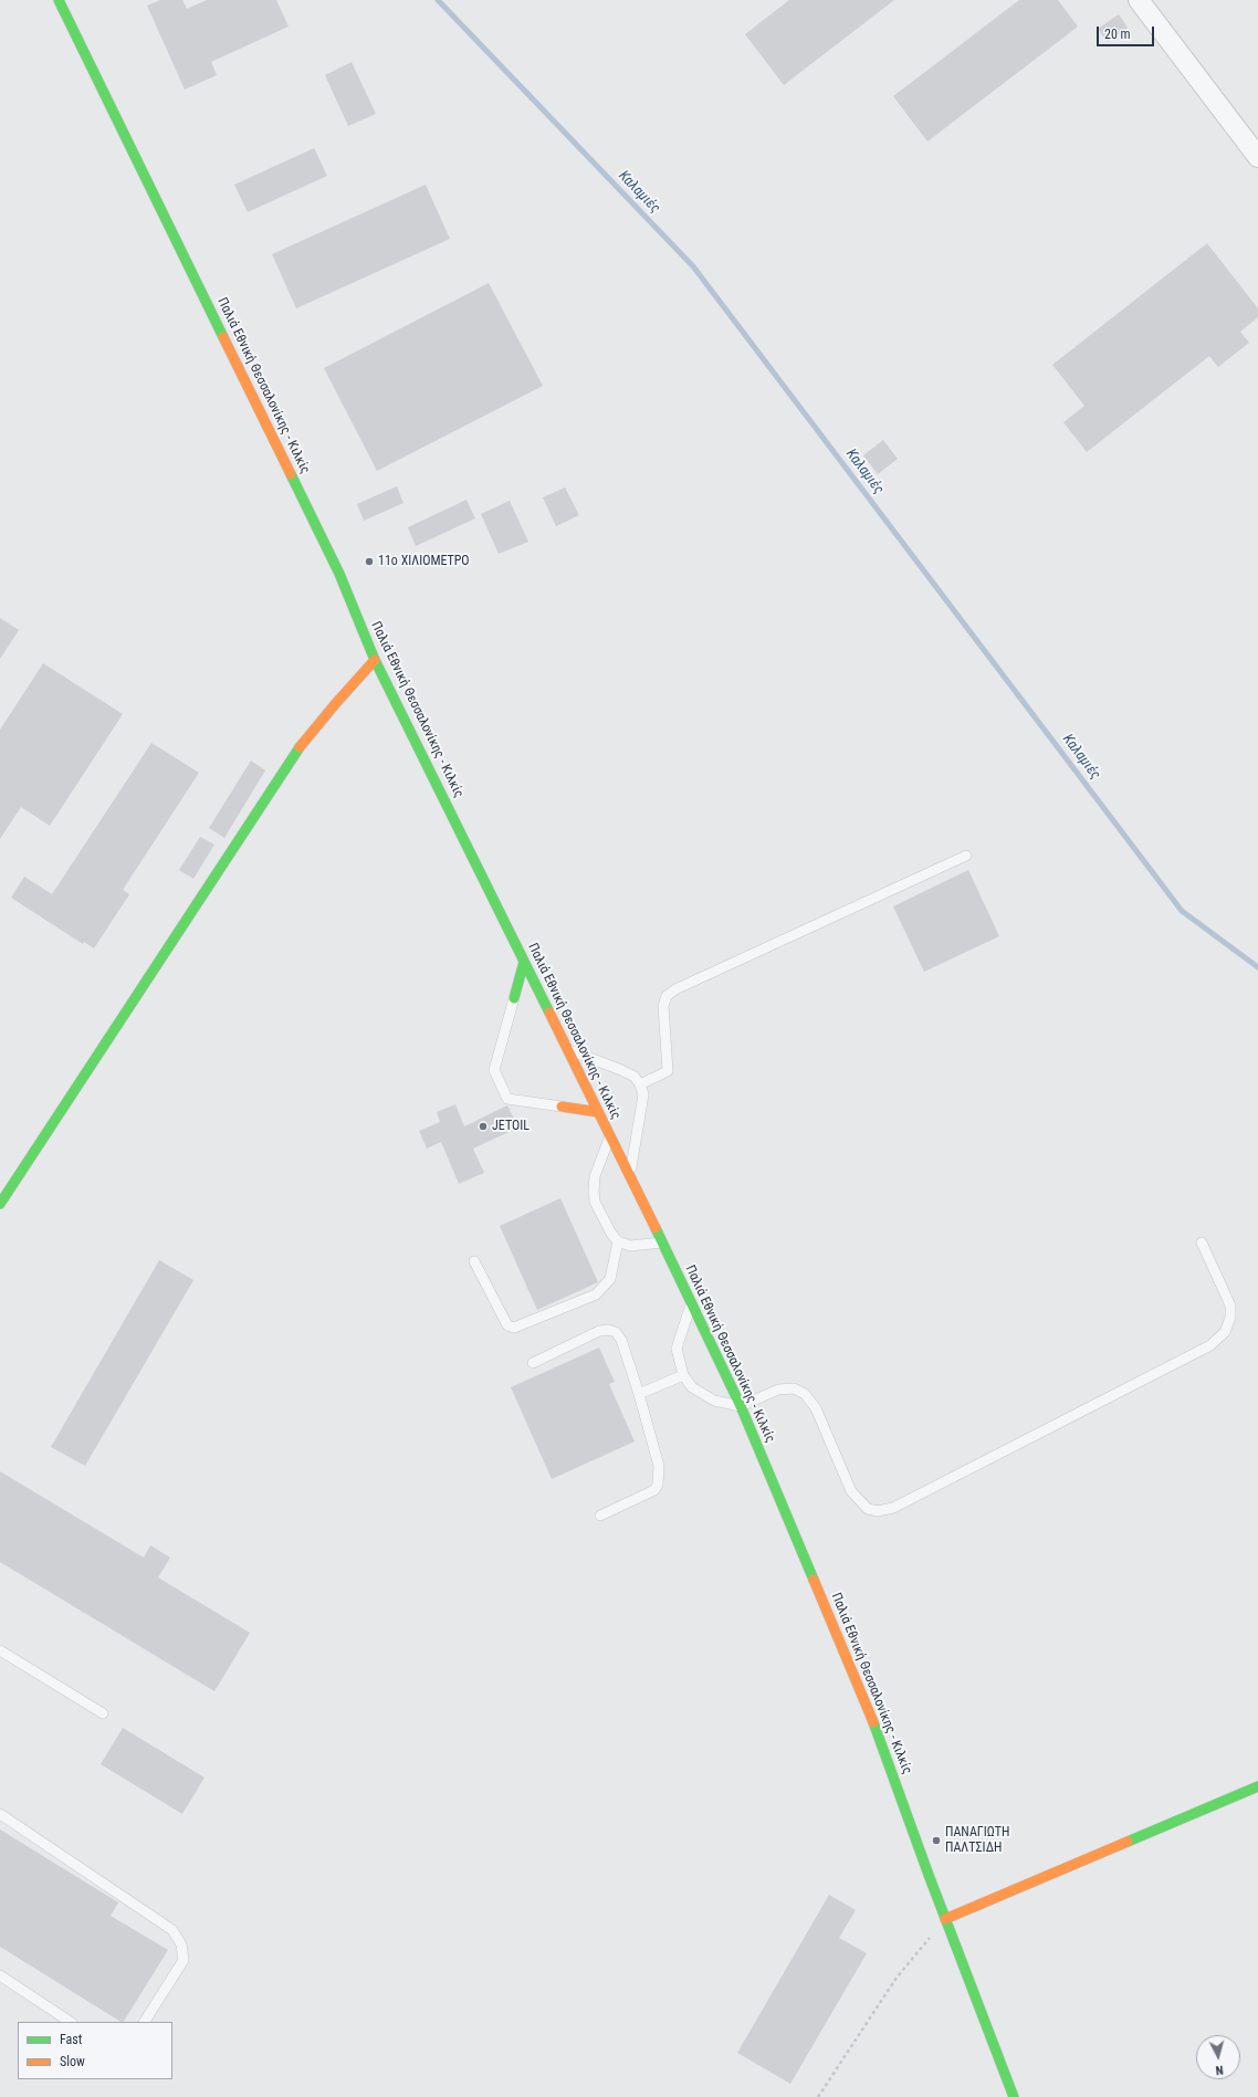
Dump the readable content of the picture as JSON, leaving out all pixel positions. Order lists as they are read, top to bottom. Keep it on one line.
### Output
{"streets":{"main road":["Παλιά Εθνική Θεσσαλονίκης - Κιλκίς"]},"water":["Καλαμιές"],"places":["11ο ΧΙΛΙΟΜΕΤΡΟ","JETOIL","ΠΑΝΑΓΙΩΤΗ ΠΑΛΤΣΙΔΗ"],"legend":["Fast","Slow"],"scale_bar":"20 m","north":"bottom"}
